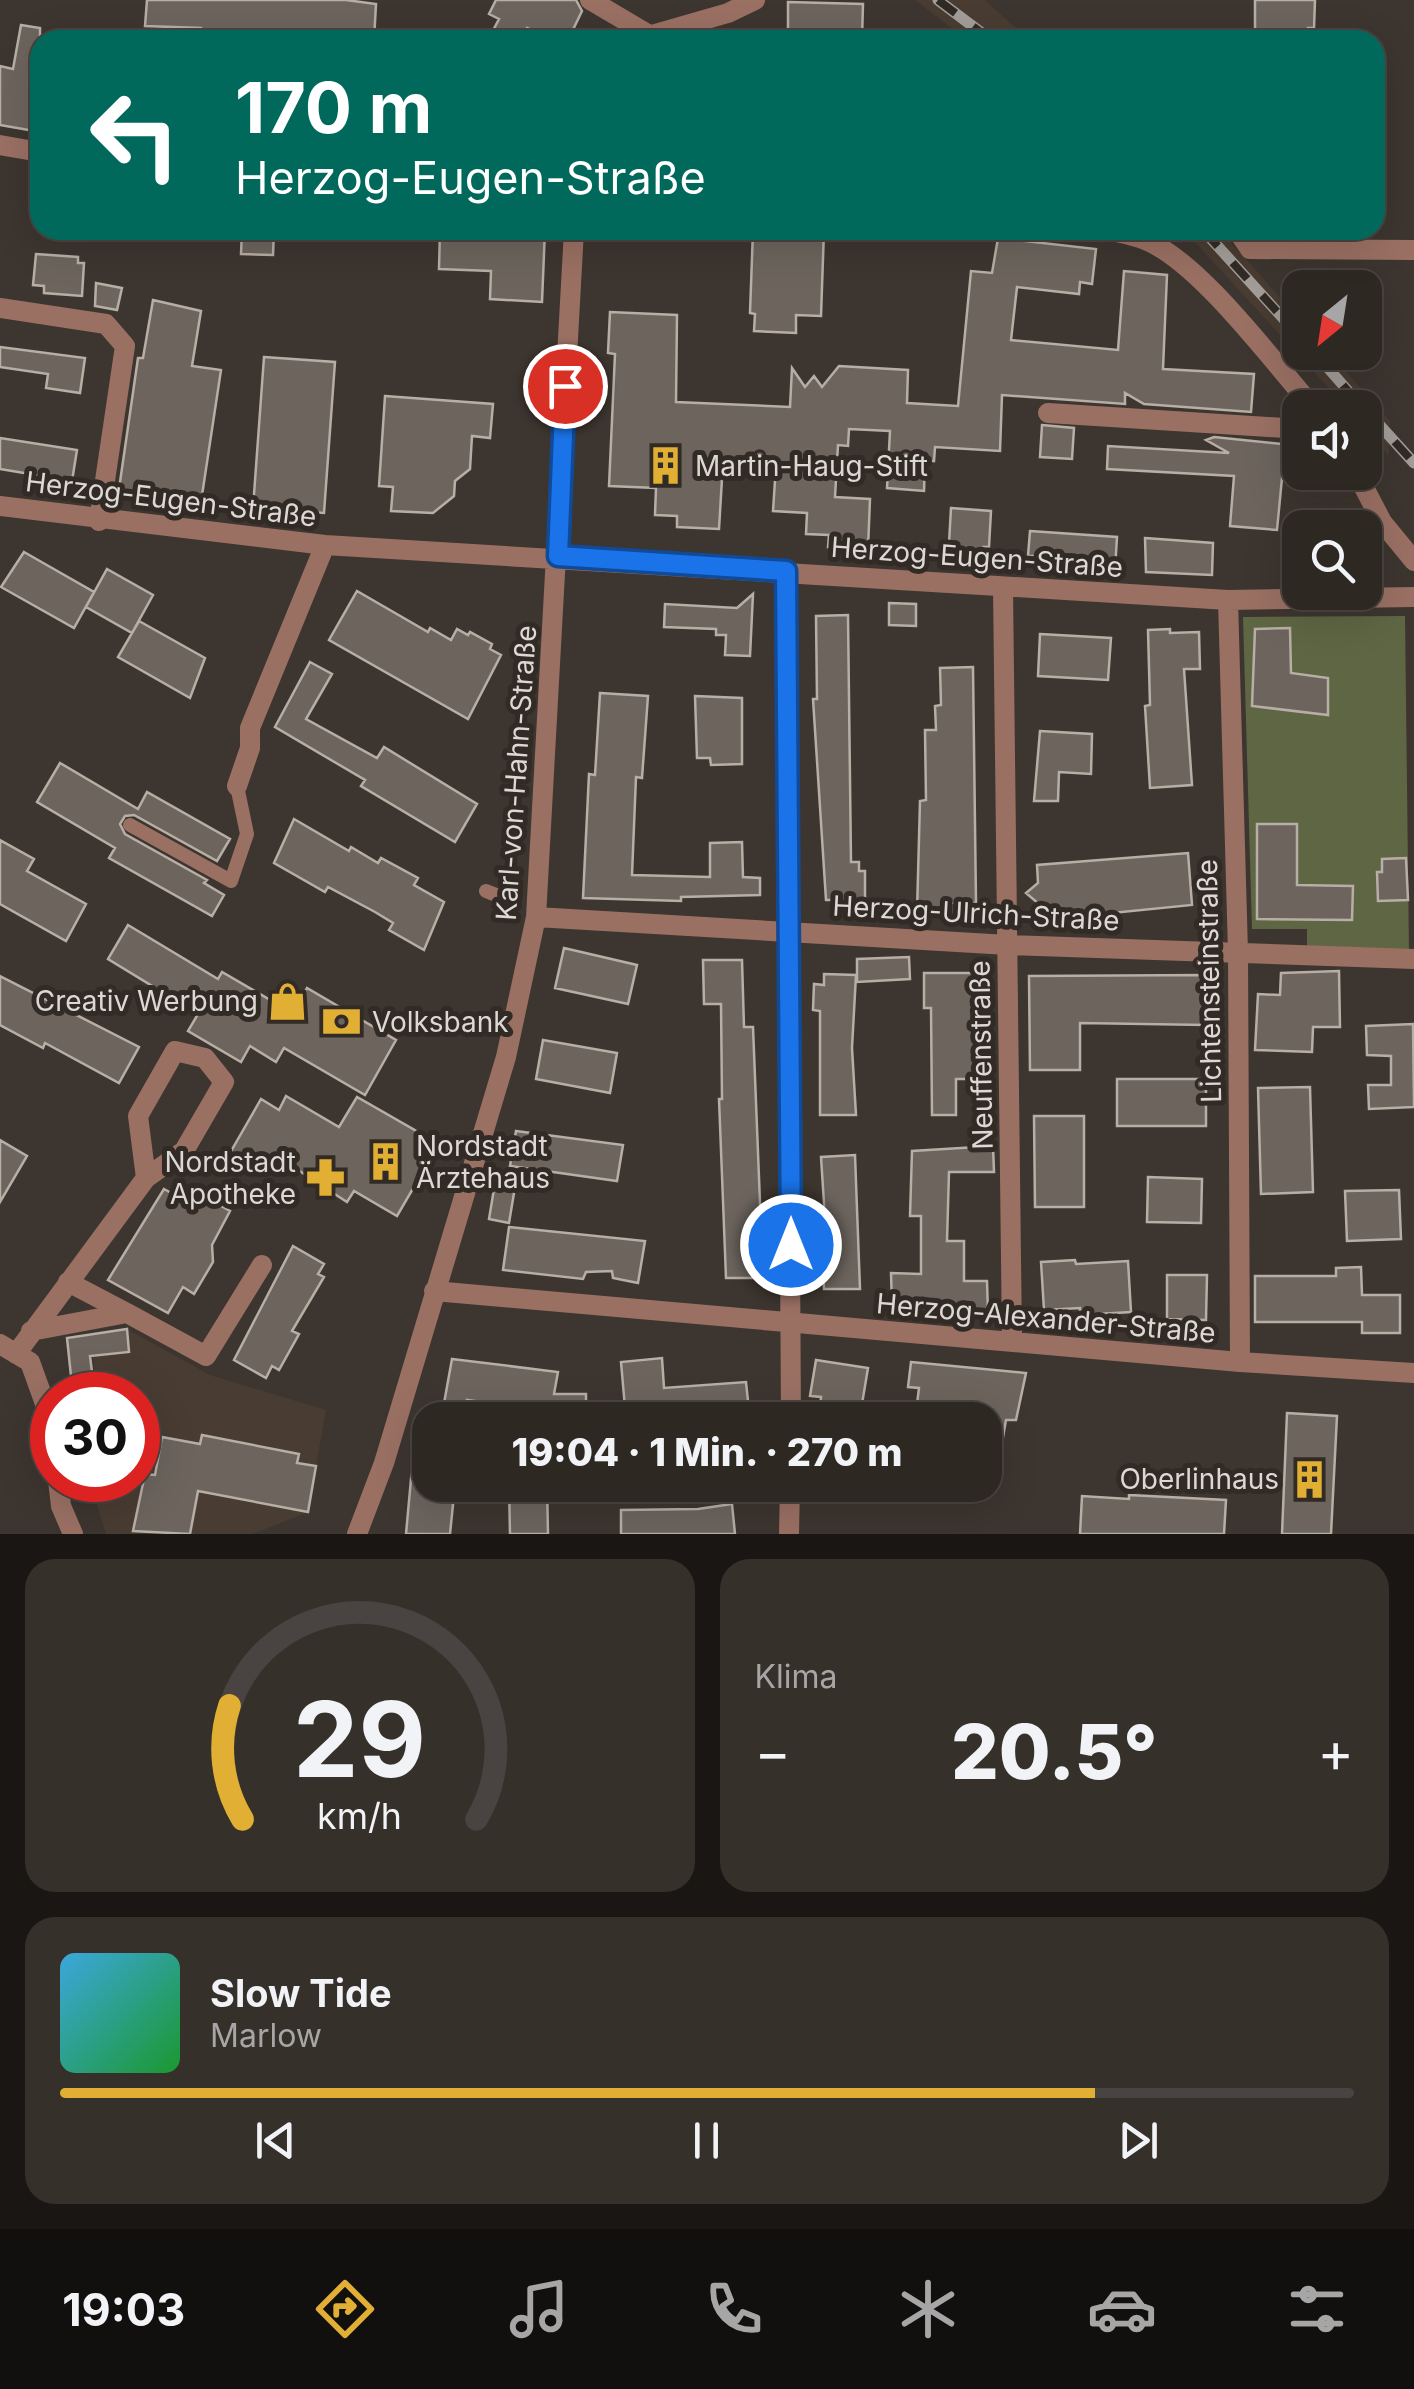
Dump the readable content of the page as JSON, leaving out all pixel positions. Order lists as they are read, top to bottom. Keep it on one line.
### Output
{"streets":{"street":["Herzog-Eugen-Straße","Karl-von-Hahn-Straße","Herzog-Ulrich-Straße","Lichtensteinstraße","Neuffenstraße","Herzog-Alexander-Straße"]},"crossings":[["Herzog-Eugen-Straße","Karl-von-Hahn-Straße"],["Herzog-Eugen-Straße","Lichtensteinstraße"],["Herzog-Eugen-Straße","Neuffenstraße"],["Karl-von-Hahn-Straße","Herzog-Ulrich-Straße"],["Karl-von-Hahn-Straße","Herzog-Alexander-Straße"],["Herzog-Ulrich-Straße","Lichtensteinstraße"],["Herzog-Ulrich-Straße","Neuffenstraße"],["Lichtensteinstraße","Herzog-Alexander-Straße"],["Neuffenstraße","Herzog-Alexander-Straße"]],"places":{"building":["Martin-Haug-Stift","Nordstadt Ärztehaus","Oberlinhaus"],"shop":["Creativ Werbung"],"bank":["Volksbank"],"pharmacy":["Nordstadt Apotheke"]},"north":"bottom left","page":{"turn":["170 m","Herzog-Eugen-Straße"],"limit":"30","trip":"19:04 · 1 Min. · 270 m","tile":"Klima","heat":["−","20.5°","+"],"song":["Slow Tide","Marlow"],"tabs":"19:03","gauge":["29","km/h"]}}
